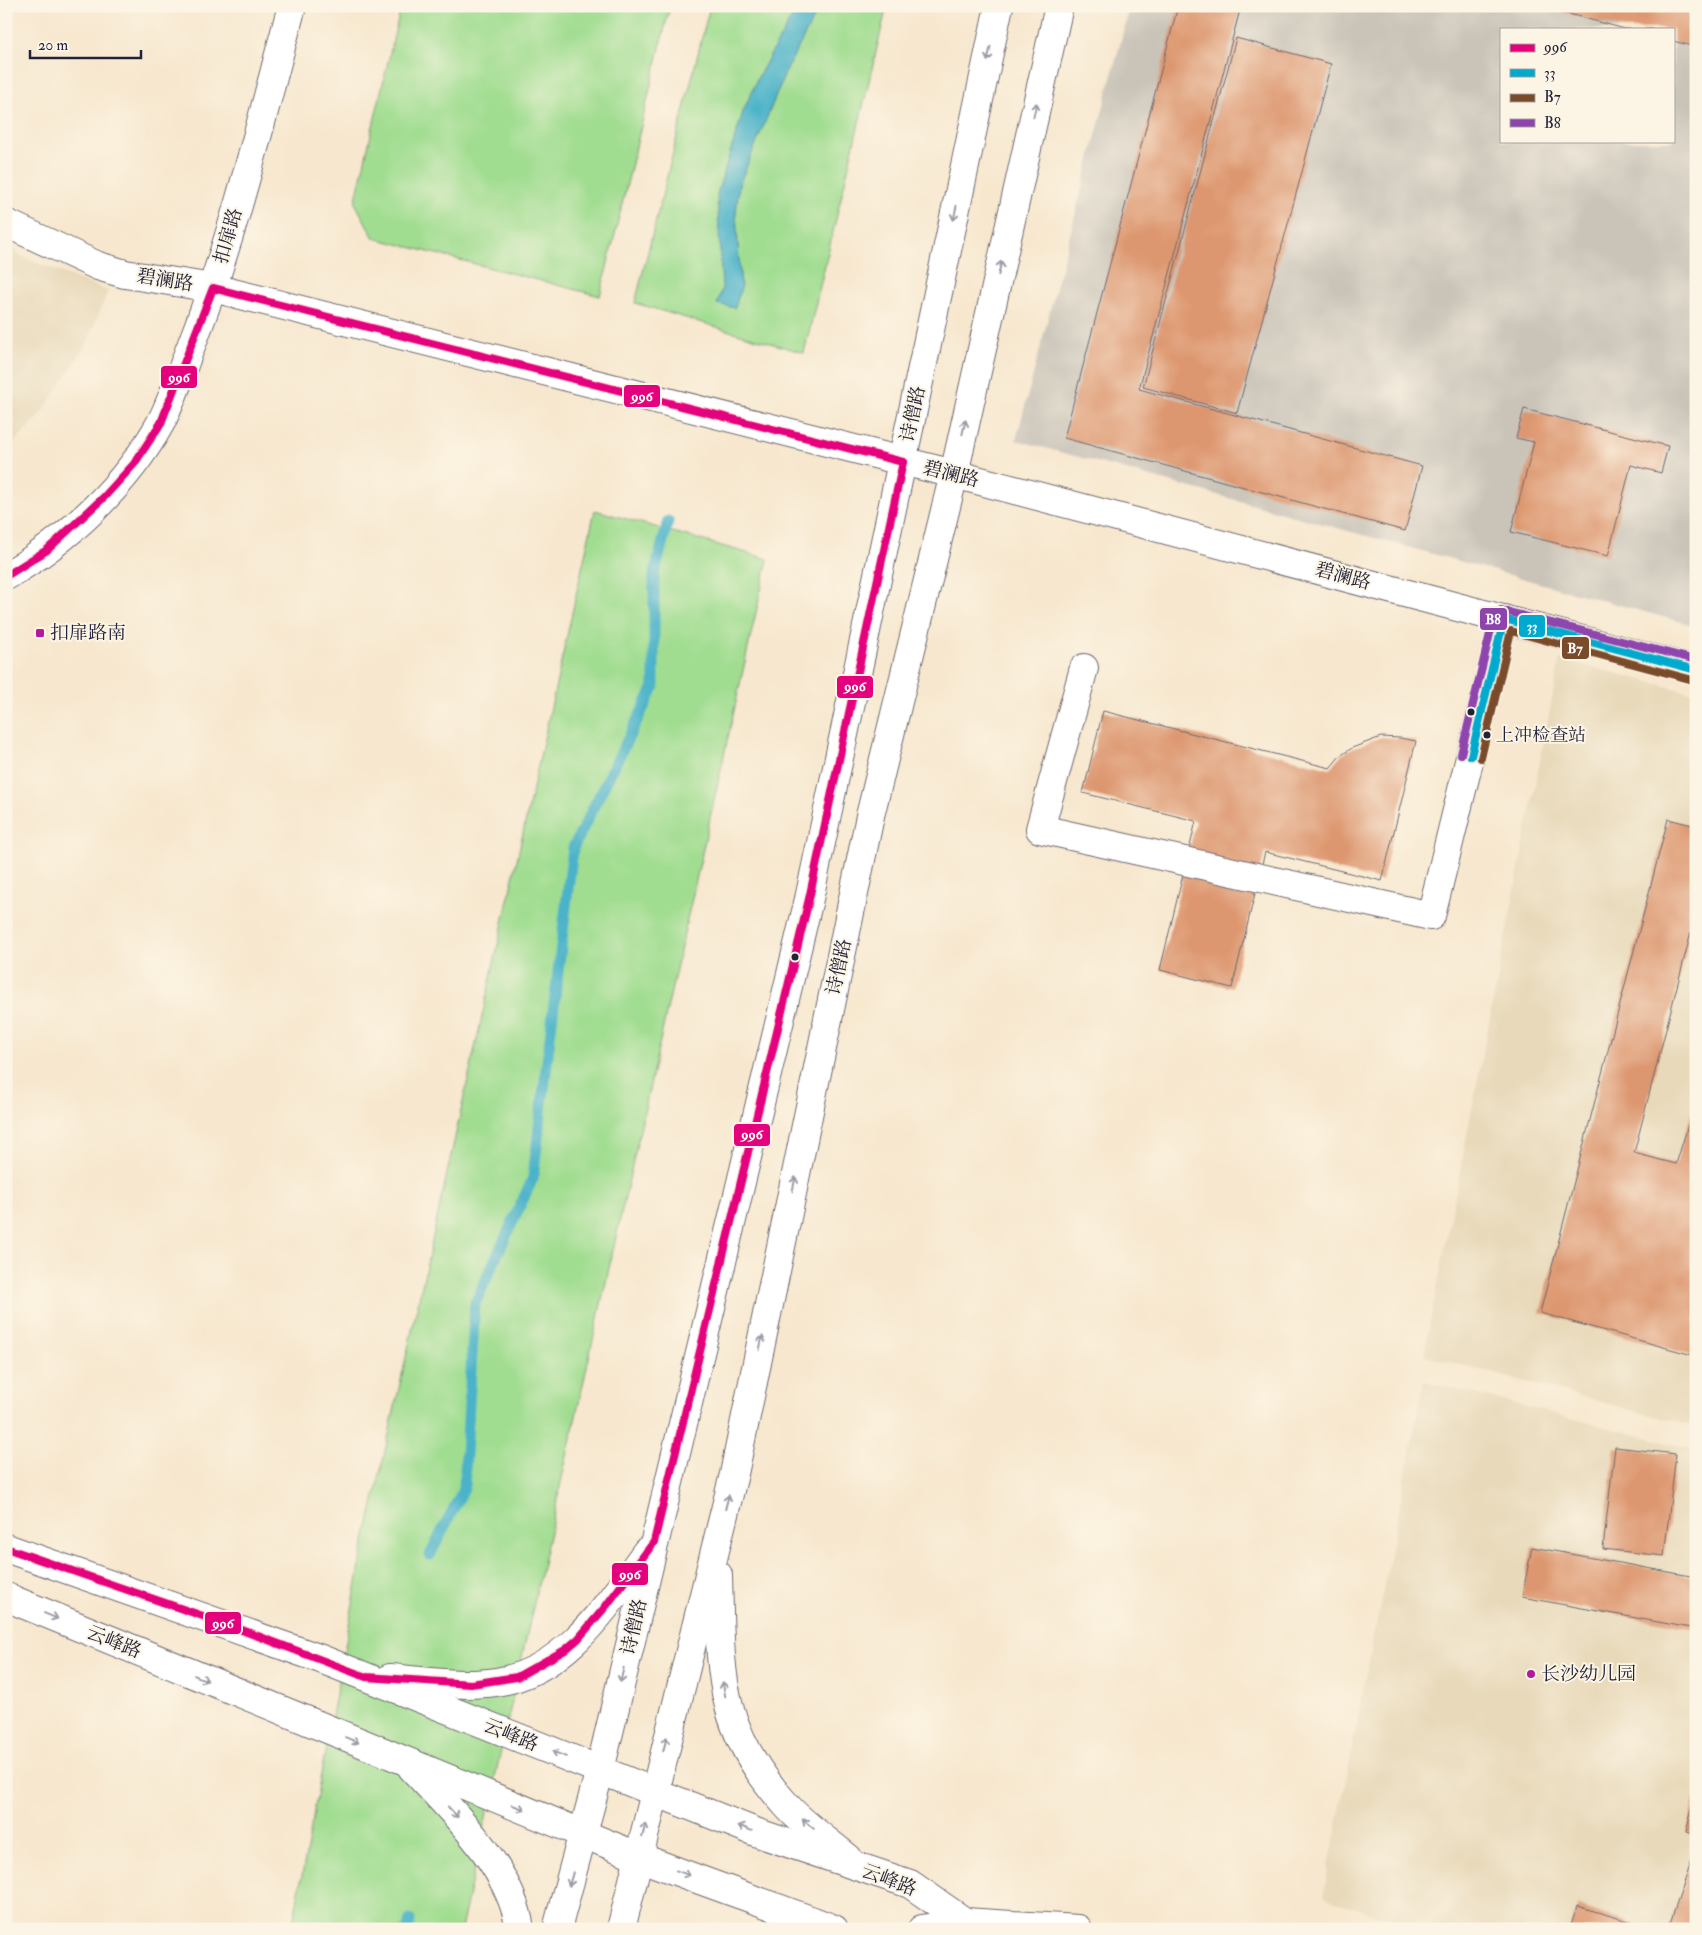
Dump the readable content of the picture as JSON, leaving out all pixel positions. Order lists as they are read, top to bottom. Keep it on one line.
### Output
{"streets":{"street":["扣扉路","碧澜路","诗僧路","云峰路"]},"crossings":[["扣扉路","碧澜路"],["碧澜路","诗僧路"],["诗僧路","云峰路"]],"places":{"transit":["扣扉路南"],"other":["上冲检查站","长沙幼儿园"]},"lines":["transit line 996","transit line B8","transit line 33","transit line B7"],"legend":["996","33","B7","B8"],"scale_bar":"20 m"}
